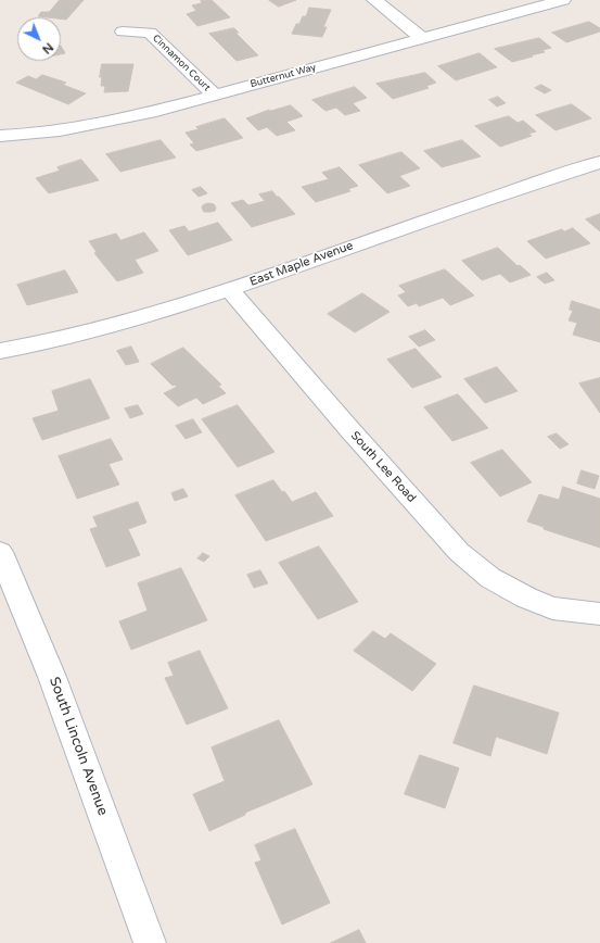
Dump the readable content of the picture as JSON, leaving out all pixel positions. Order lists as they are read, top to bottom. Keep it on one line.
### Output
{"streets":{"street":["Cinnamon Court","Butternut Way","East Maple Avenue","South Lee Road","South Lincoln Avenue"]},"crossings":[["Cinnamon Court","Butternut Way"],["East Maple Avenue","South Lee Road"]],"north":"bottom right"}
